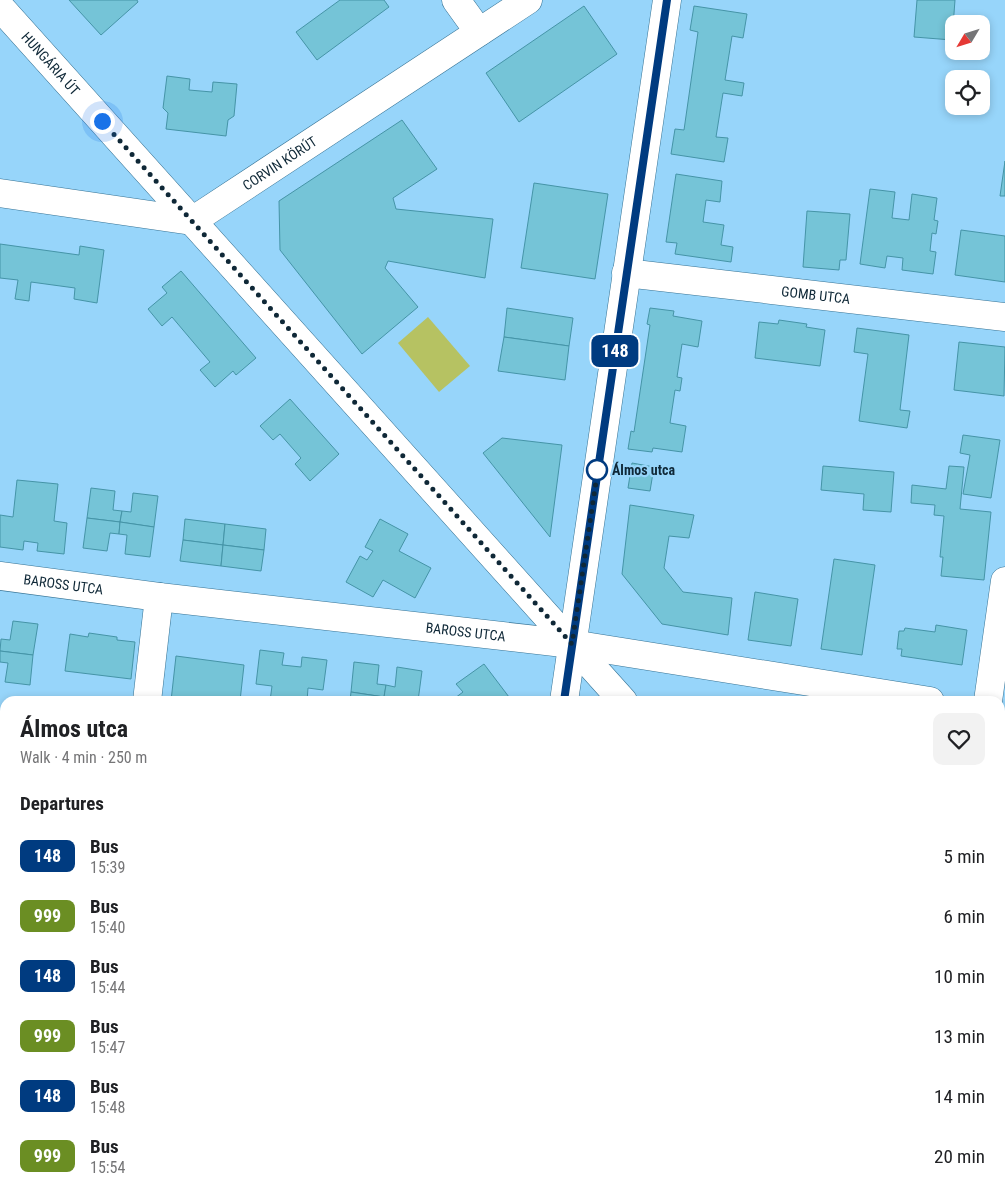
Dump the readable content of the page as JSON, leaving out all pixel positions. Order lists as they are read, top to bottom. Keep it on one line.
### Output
{"streets":{"street":["HUNGÁRIA ÚT","CORVIN KÖRÚT","GOMB UTCA","BAROSS UTCA"]},"crossings":[["HUNGÁRIA ÚT","CORVIN KÖRÚT"],["HUNGÁRIA ÚT","BAROSS UTCA"]],"places":["Álmos utca"],"lines":["bus line 148"],"north":"bottom left","page":{"on_map":"148","heading":[["Álmos utca","Walk · 4 min · 250 m"],"Departures"],"list":[{"mark":"148","name":"Bus","note":"15:39","value":"5 min"},{"mark":"999","name":"Bus","note":"15:40","value":"6 min"},{"mark":"148","name":"Bus","note":"15:44","value":"10 min"},{"mark":"999","name":"Bus","note":"15:47","value":"13 min"},{"mark":"148","name":"Bus","note":"15:48","value":"14 min"},{"mark":"999","name":"Bus","note":"15:54","value":"20 min"}]}}
